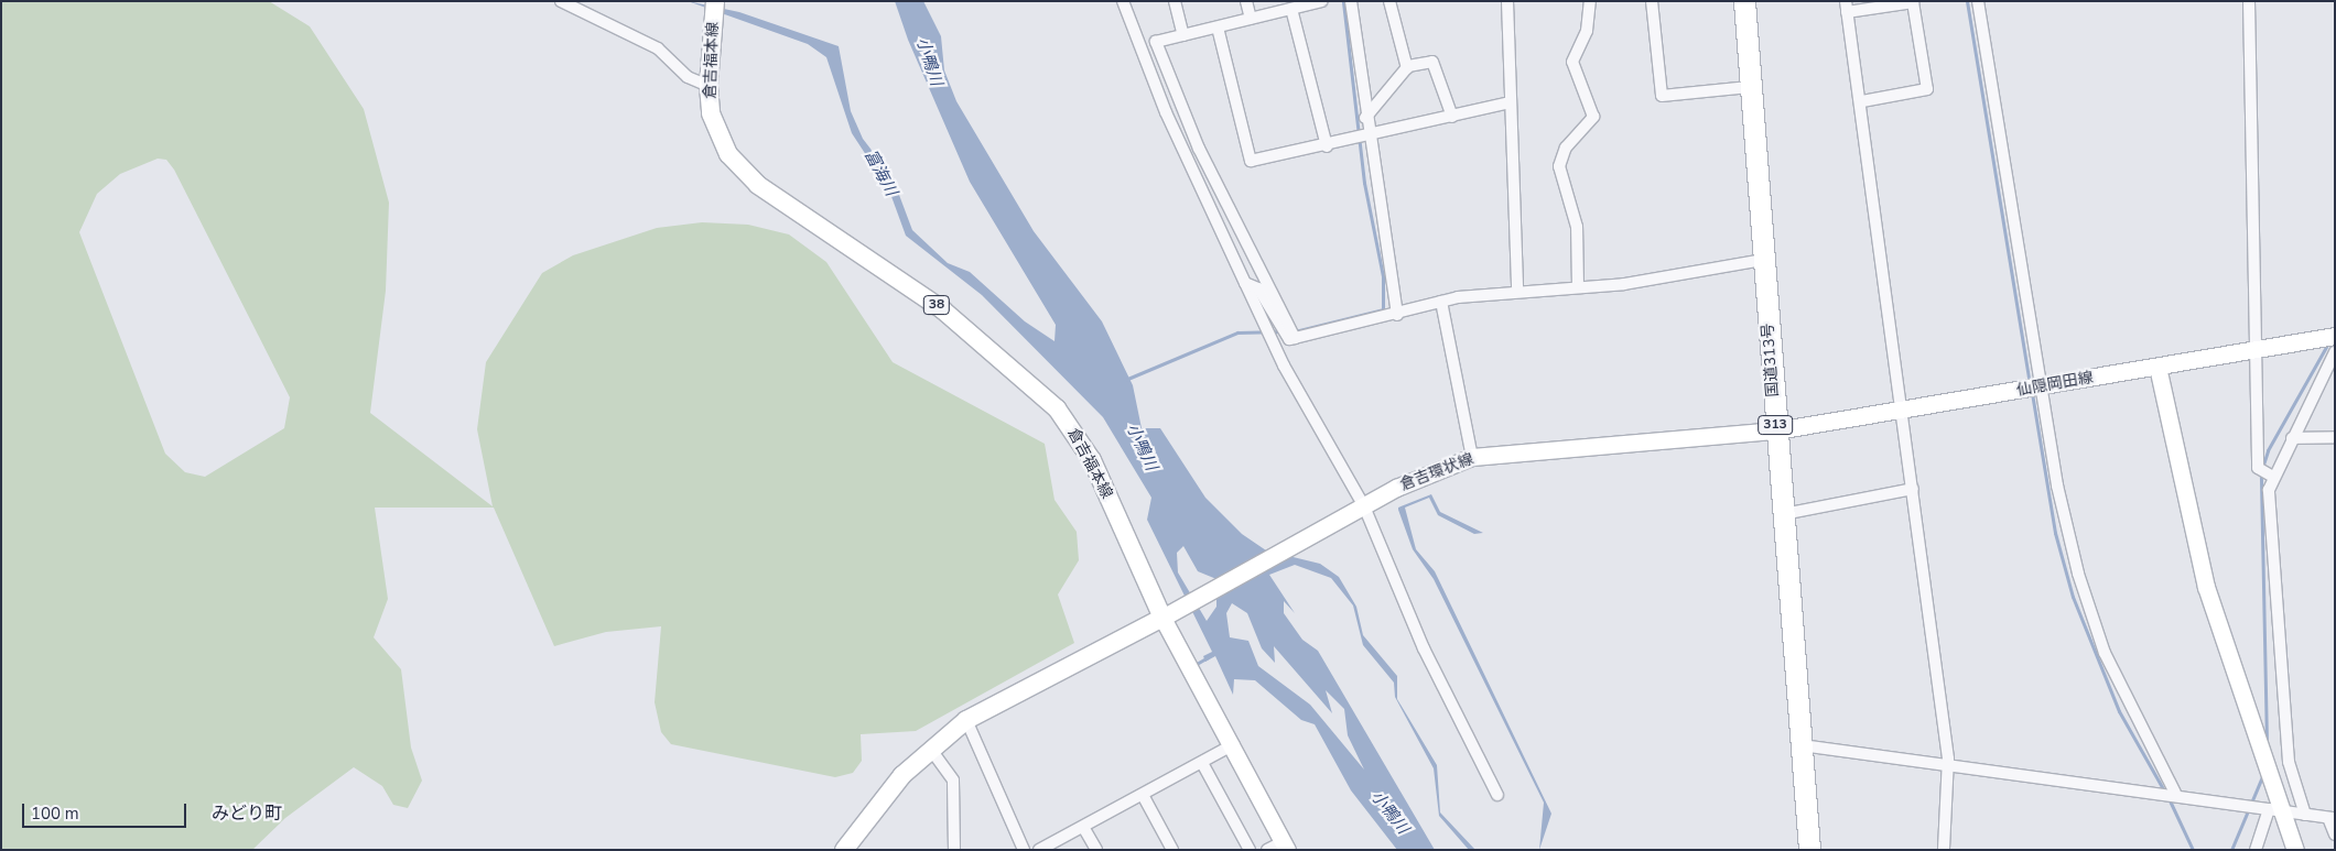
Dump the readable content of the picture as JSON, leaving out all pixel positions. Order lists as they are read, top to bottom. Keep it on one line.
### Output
{"streets":{"highway":["国道313号","313"],"main road":["倉吉福本線","38","仙隠岡田線","倉吉環状線"]},"crossings":[["倉吉福本線","倉吉環状線"],["国道313号","仙隠岡田線"],["国道313号","倉吉環状線"],["仙隠岡田線","倉吉環状線"]],"districts":["みどり町"],"water":["小鴨川","富海川"],"scale_bar":"100 m"}
